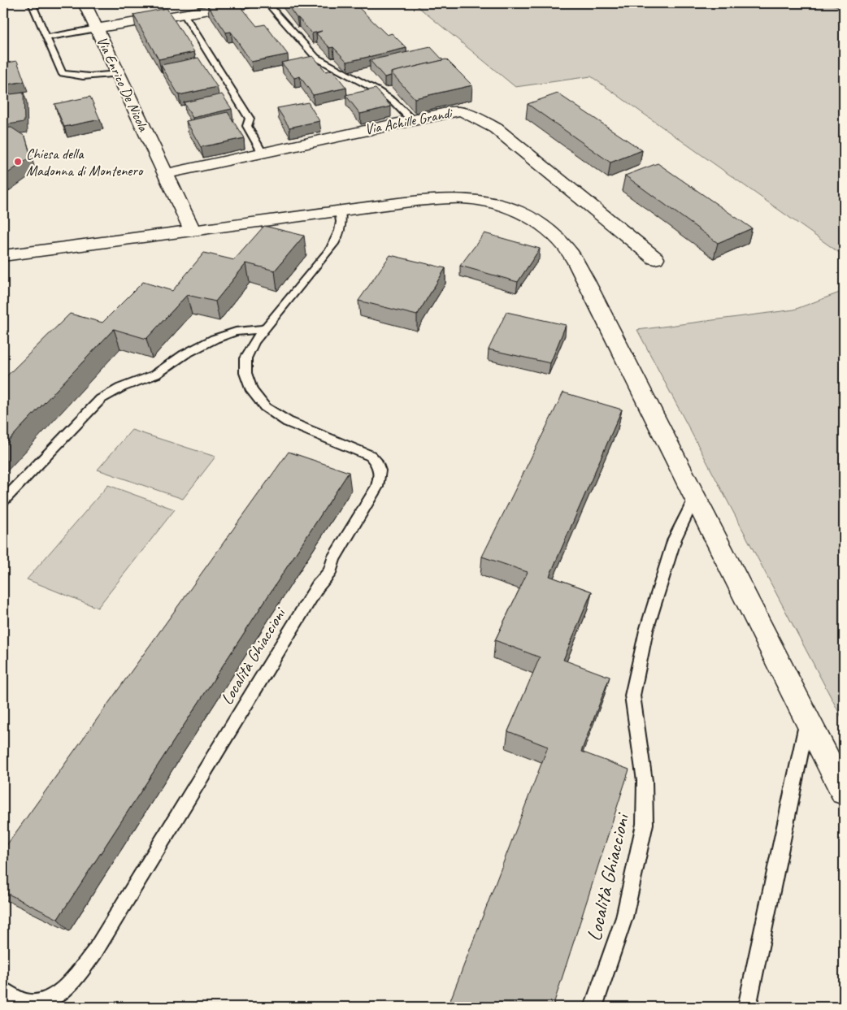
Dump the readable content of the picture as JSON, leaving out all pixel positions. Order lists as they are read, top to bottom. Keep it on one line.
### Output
{"streets":{"street":["Via Enrico De Nicola","Via Achille Grandi"],"lane":["Località Ghiaccioni"]},"crossings":[["Via Enrico De Nicola","Via Achille Grandi"]],"places":["Chiesa della Madonna di Montenero"]}
